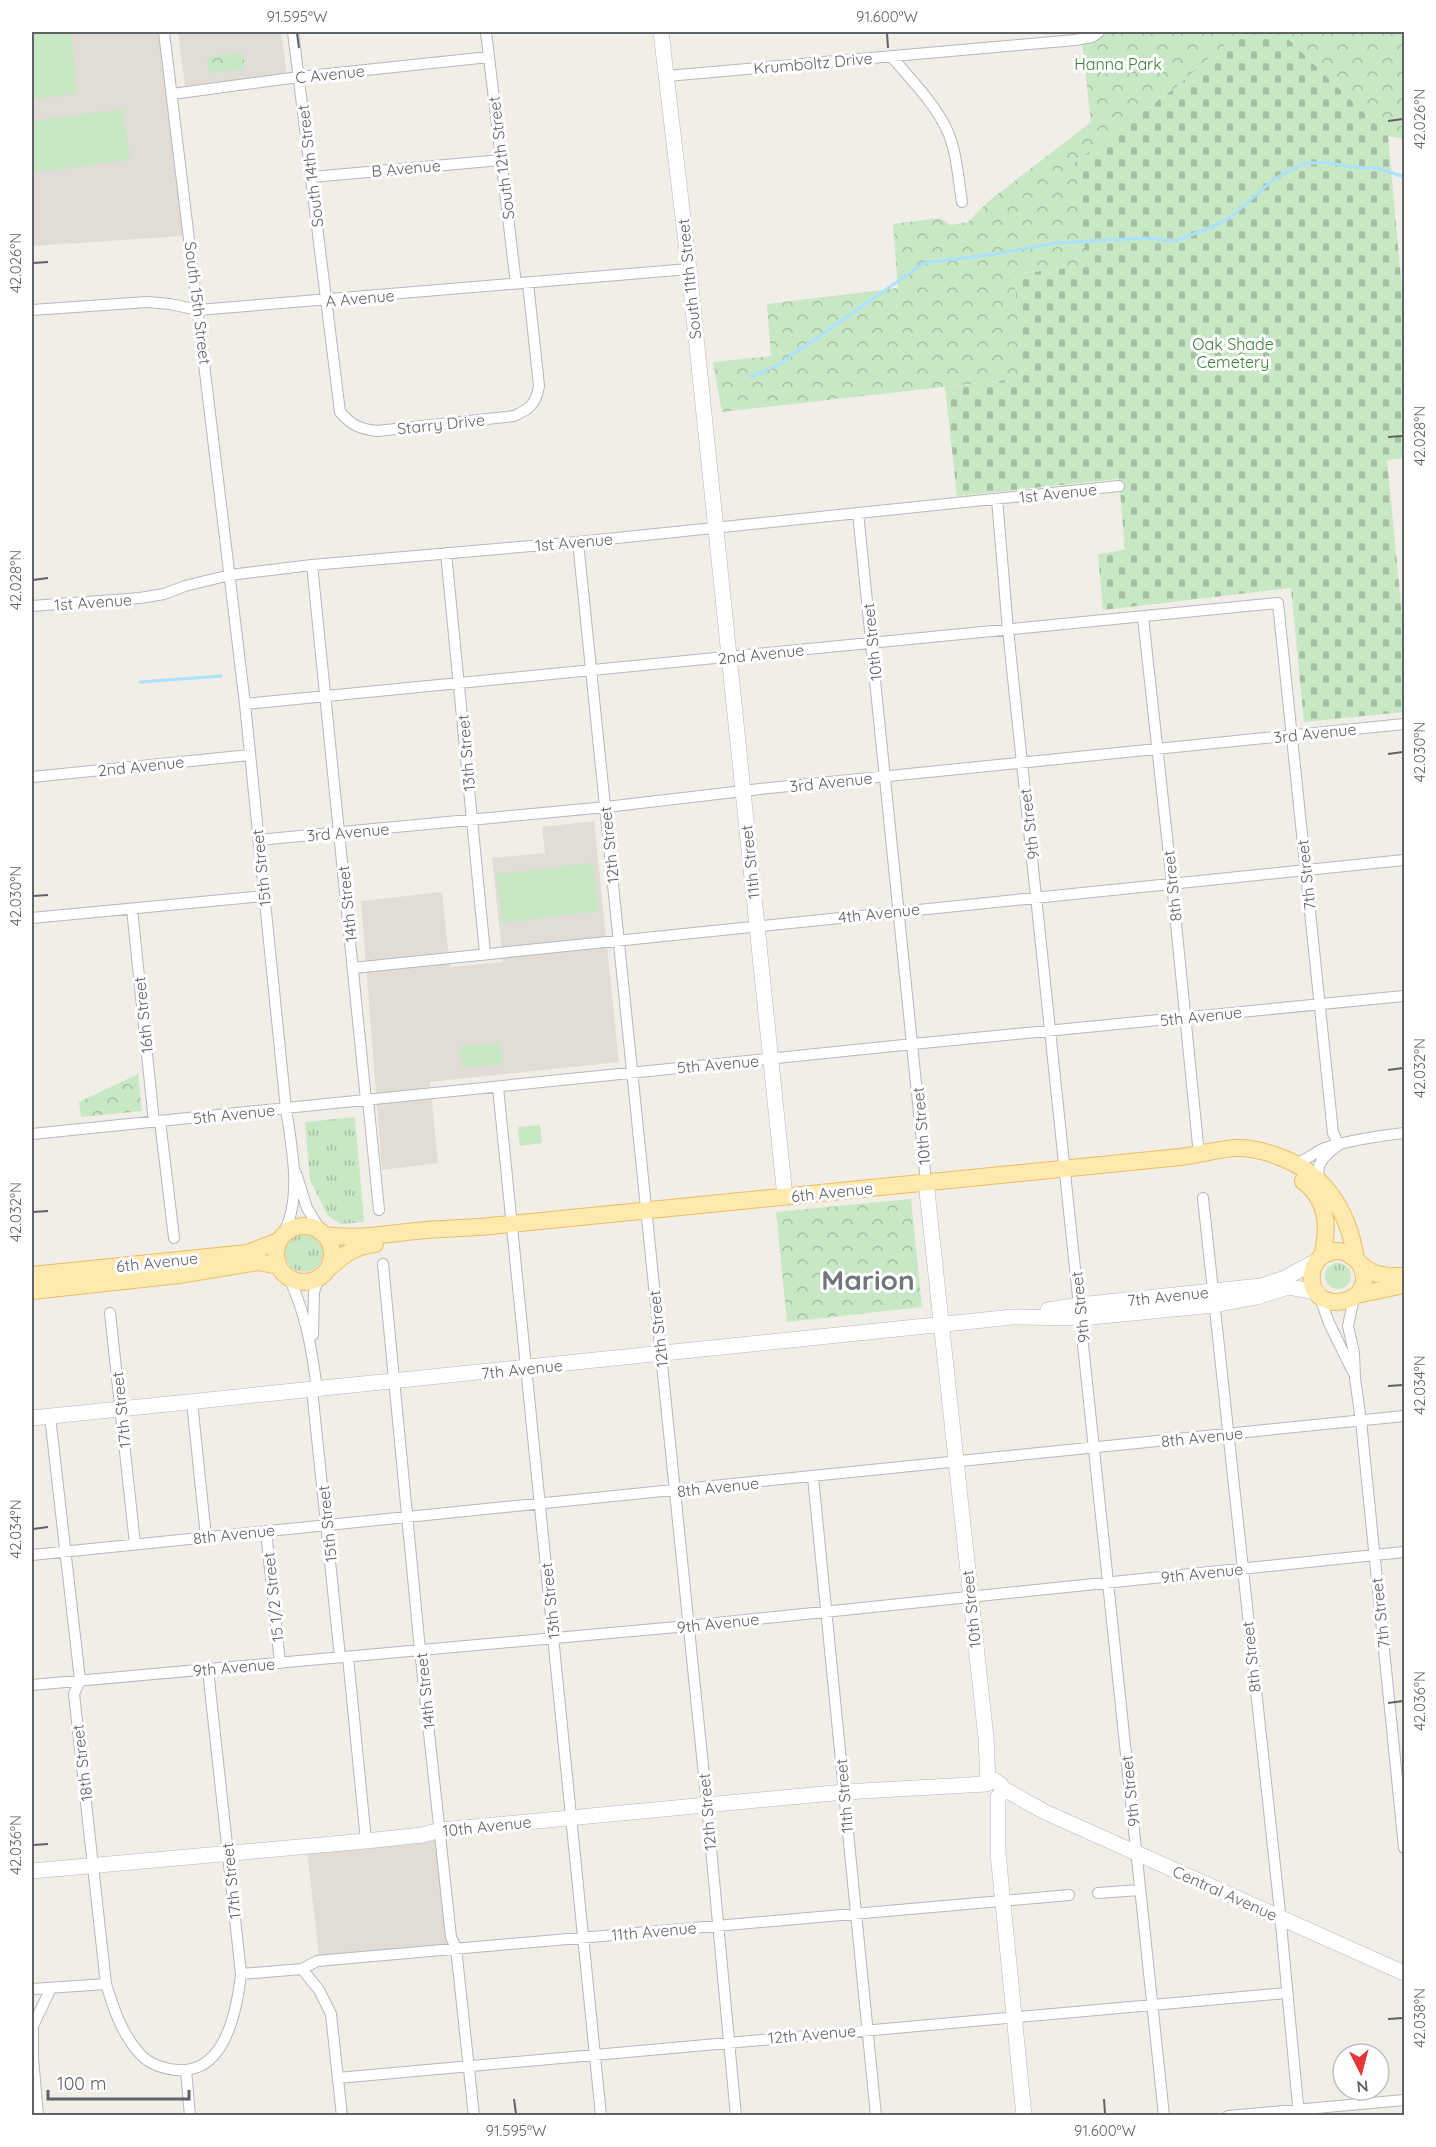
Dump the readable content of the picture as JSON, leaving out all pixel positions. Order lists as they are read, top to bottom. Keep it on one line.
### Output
{"streets":{"main road":["6th Avenue"],"street":["Krumboltz Drive","C Avenue","South 12th Street","South 14th Street","B Avenue","South 11th Street","A Avenue","South 15th Street","Starry Drive","1st Avenue","10th Street","2nd Avenue","3rd Avenue","13th Street","9th Street","12th Street","11th Street","15th Street","7th Street","8th Street","14th Street","4th Avenue","16th Street","5th Avenue","7th Avenue","17th Street","8th Avenue","9th Avenue","15 1/2 Street","18th Street","10th Avenue","Central Avenue","11th Avenue","12th Avenue"]},"crossings":[["Krumboltz Drive","South 11th Street"],["C Avenue","South 12th Street"],["C Avenue","South 14th Street"],["C Avenue","South 15th Street"],["South 12th Street","B Avenue"],["South 12th Street","A Avenue"],["South 14th Street","B Avenue"],["South 14th Street","A Avenue"],["South 14th Street","Starry Drive"],["South 11th Street","A Avenue"],["South 11th Street","1st Avenue"],["South 11th Street","11th Street"],["A Avenue","South 15th Street"],["A Avenue","Starry Drive"],["South 15th Street","1st Avenue"],["South 15th Street","15th Street"],["1st Avenue","10th Street"],["1st Avenue","13th Street"],["1st Avenue","9th Street"],["1st Avenue","12th Street"],["1st Avenue","11th Street"],["1st Avenue","15th Street"],["1st Avenue","14th Street"],["10th Street","2nd Avenue"],["10th Street","3rd Avenue"],["10th Street","4th Avenue"],["10th Street","5th Avenue"],["10th Street","6th Avenue"],["10th Street","7th Avenue"],["10th Street","8th Avenue"],["10th Street","9th Avenue"],["10th Street","10th Avenue"],["10th Street","Central Avenue"],["10th Street","11th Avenue"],["10th Street","12th Avenue"],["2nd Avenue","13th Street"],["2nd Avenue","9th Street"],["2nd Avenue","12th Street"],["2nd Avenue","11th Street"],["2nd Avenue","15th Street"],["2nd Avenue","7th Street"],["2nd Avenue","8th Street"],["2nd Avenue","14th Street"],["3rd Avenue","13th Street"],["3rd Avenue","9th Street"],["3rd Avenue","12th Street"],["3rd Avenue","11th Street"],["3rd Avenue","15th Street"],["3rd Avenue","7th Street"],["3rd Avenue","8th Street"],["3rd Avenue","14th Street"],["13th Street","4th Avenue"],["13th Street","5th Avenue"],["13th Street","6th Avenue"],["13th Street","7th Avenue"],["13th Street","8th Avenue"],["13th Street","9th Avenue"],["13th Street","10th Avenue"],["13th Street","11th Avenue"],["13th Street","12th Avenue"],["9th Street","4th Avenue"],["9th Street","5th Avenue"],["9th Street","6th Avenue"],["9th Street","7th Avenue"],["9th Street","8th Avenue"],["9th Street","9th Avenue"],["9th Street","Central Avenue"],["9th Street","12th Avenue"],["12th Street","4th Avenue"],["12th Street","5th Avenue"],["12th Street","6th Avenue"],["12th Street","7th Avenue"],["12th Street","8th Avenue"],["12th Street","9th Avenue"],["12th Street","10th Avenue"],["12th Street","11th Avenue"],["12th Street","12th Avenue"],["11th Street","4th Avenue"],["11th Street","5th Avenue"],["11th Street","6th Avenue"],["11th Street","8th Avenue"],["11th Street","9th Avenue"],["11th Street","10th Avenue"],["11th Street","11th Avenue"],["11th Street","12th Avenue"],["15th Street","5th Avenue"],["15th Street","6th Avenue"],["15th Street","7th Avenue"],["15th Street","8th Avenue"],["15th Street","9th Avenue"],["15th Street","10th Avenue"],["7th Street","4th Avenue"],["7th Street","5th Avenue"],["7th Street","6th Avenue"],["7th Street","7th Avenue"],["7th Street","8th Avenue"],["7th Street","9th Avenue"],["8th Street","4th Avenue"],["8th Street","5th Avenue"],["8th Street","6th Avenue"],["8th Street","7th Avenue"],["8th Street","8th Avenue"],["8th Street","9th Avenue"],["8th Street","Central Avenue"],["8th Street","12th Avenue"],["14th Street","4th Avenue"],["14th Street","5th Avenue"],["14th Street","7th Avenue"],["14th Street","8th Avenue"],["14th Street","9th Avenue"],["14th Street","10th Avenue"],["14th Street","11th Avenue"],["14th Street","12th Avenue"],["16th Street","5th Avenue"],["6th Avenue","7th Avenue"],["7th Avenue","17th Street"],["7th Avenue","18th Street"],["17th Street","8th Avenue"],["17th Street","9th Avenue"],["17th Street","18th Street"],["17th Street","10th Avenue"],["17th Street","11th Avenue"],["8th Avenue","15 1/2 Street"],["8th Avenue","18th Street"],["9th Avenue","15 1/2 Street"],["9th Avenue","18th Street"],["18th Street","10th Avenue"],["10th Avenue","Central Avenue"]],"districts":["Marion"],"parks":["Hanna Park","Oak Shade Cemetery"],"scale_bar":"100 m","north":"bottom","coordinates":["91.595°W","91.600°W","42.026°N","42.028°N","42.030°N","42.032°N","42.034°N","42.036°N","42.038°N"]}
